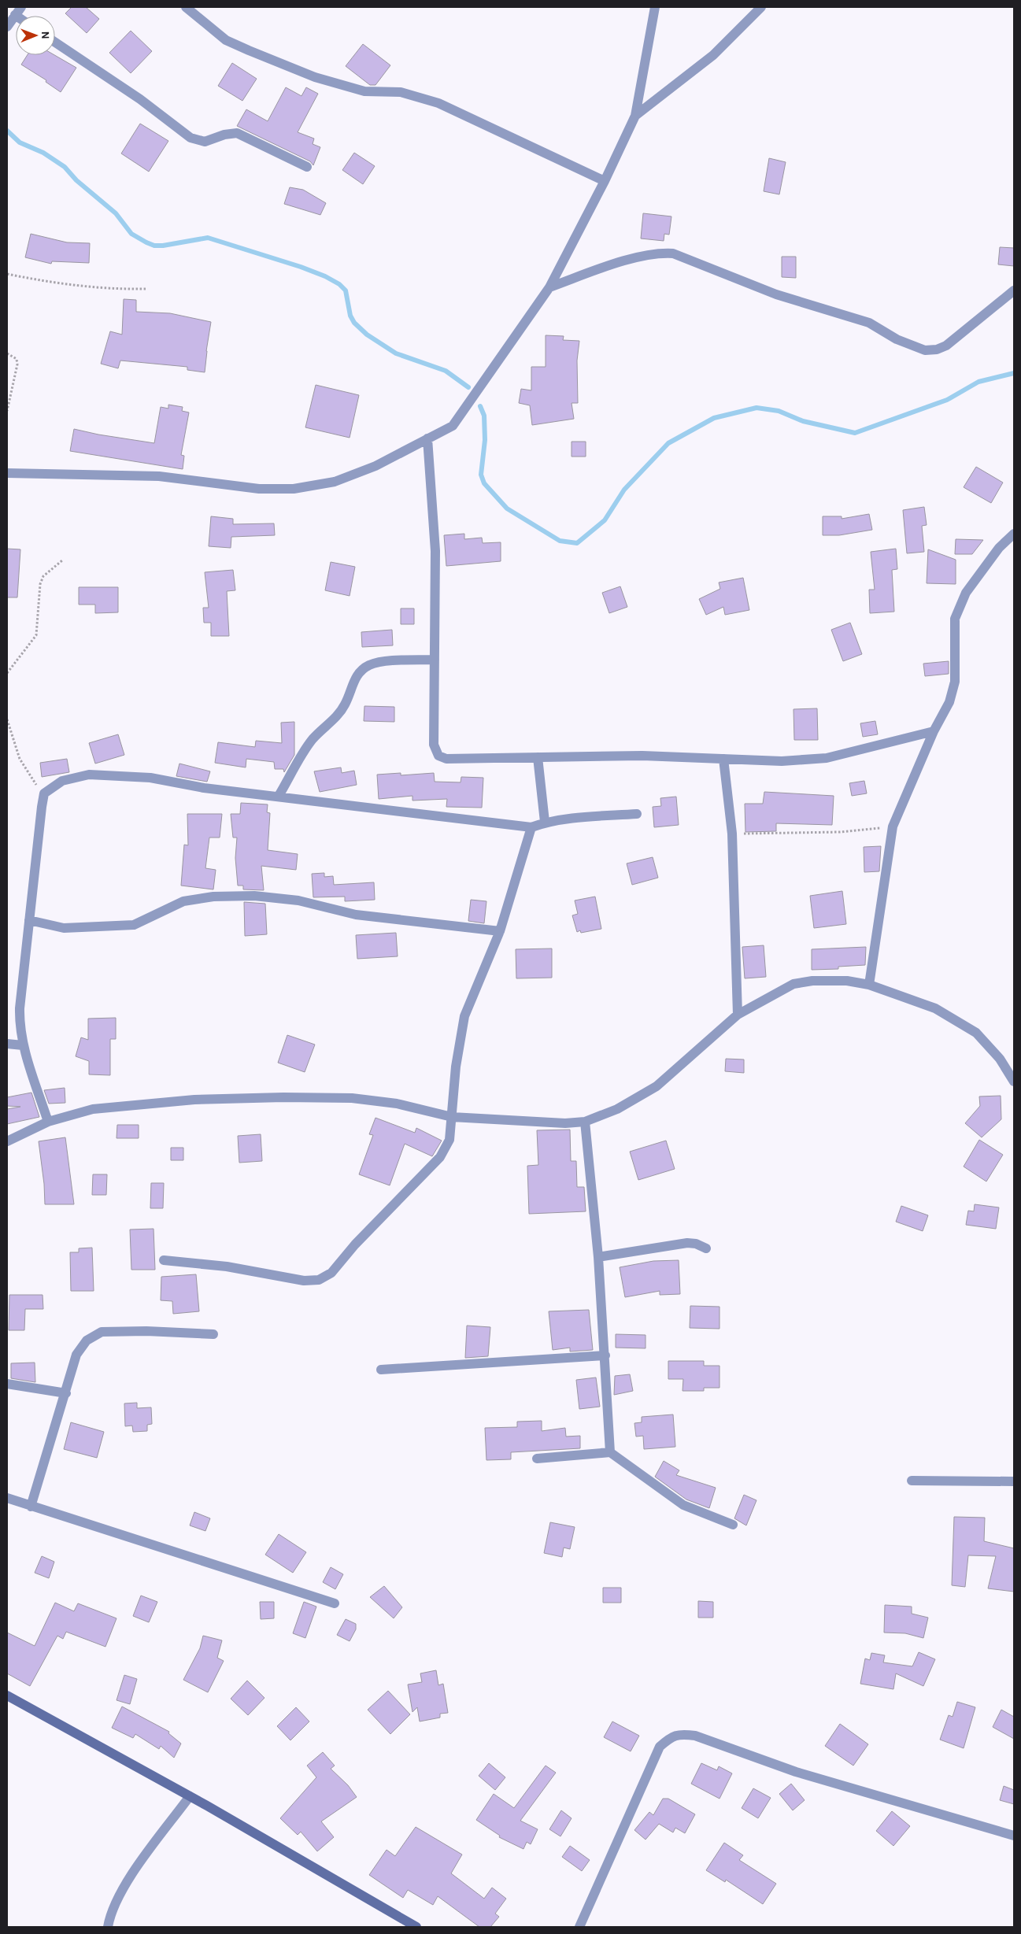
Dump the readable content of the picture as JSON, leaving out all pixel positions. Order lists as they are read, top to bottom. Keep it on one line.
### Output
{"north":"right"}
